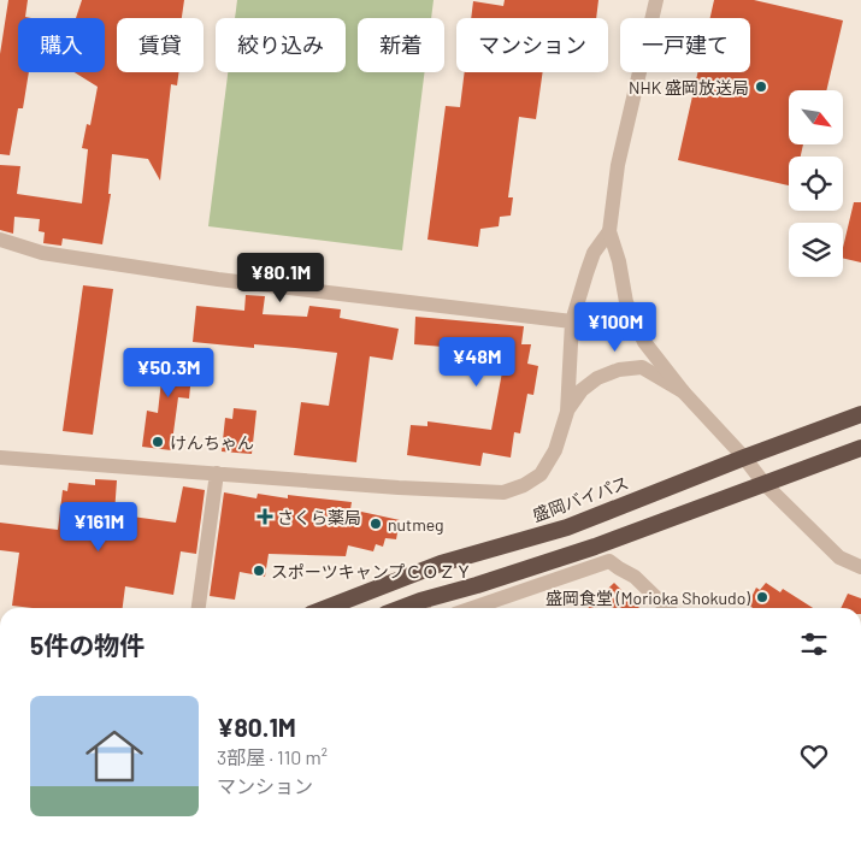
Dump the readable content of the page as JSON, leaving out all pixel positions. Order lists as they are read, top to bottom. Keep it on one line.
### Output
{"streets":{"highway":["盛岡バイパス"]},"places":{"other":["NHK 盛岡放送局","けんちゃん","nutmeg","スポーツキャンプＣＯＺＹ","盛岡食堂 (Morioka Shokudo)"],"health":["さくら薬局"]},"north":"bottom right","page":{"chip":["購入","賃貸","絞り込み","新着","マンション","一戸建て"],"price":["¥80.1M","¥100M","¥48M","¥50.3M","¥161M"],"heading":"5件の物件","list":[{"name":"¥80.1M","note":"3部屋 · 110 m² · マンション"}]}}
